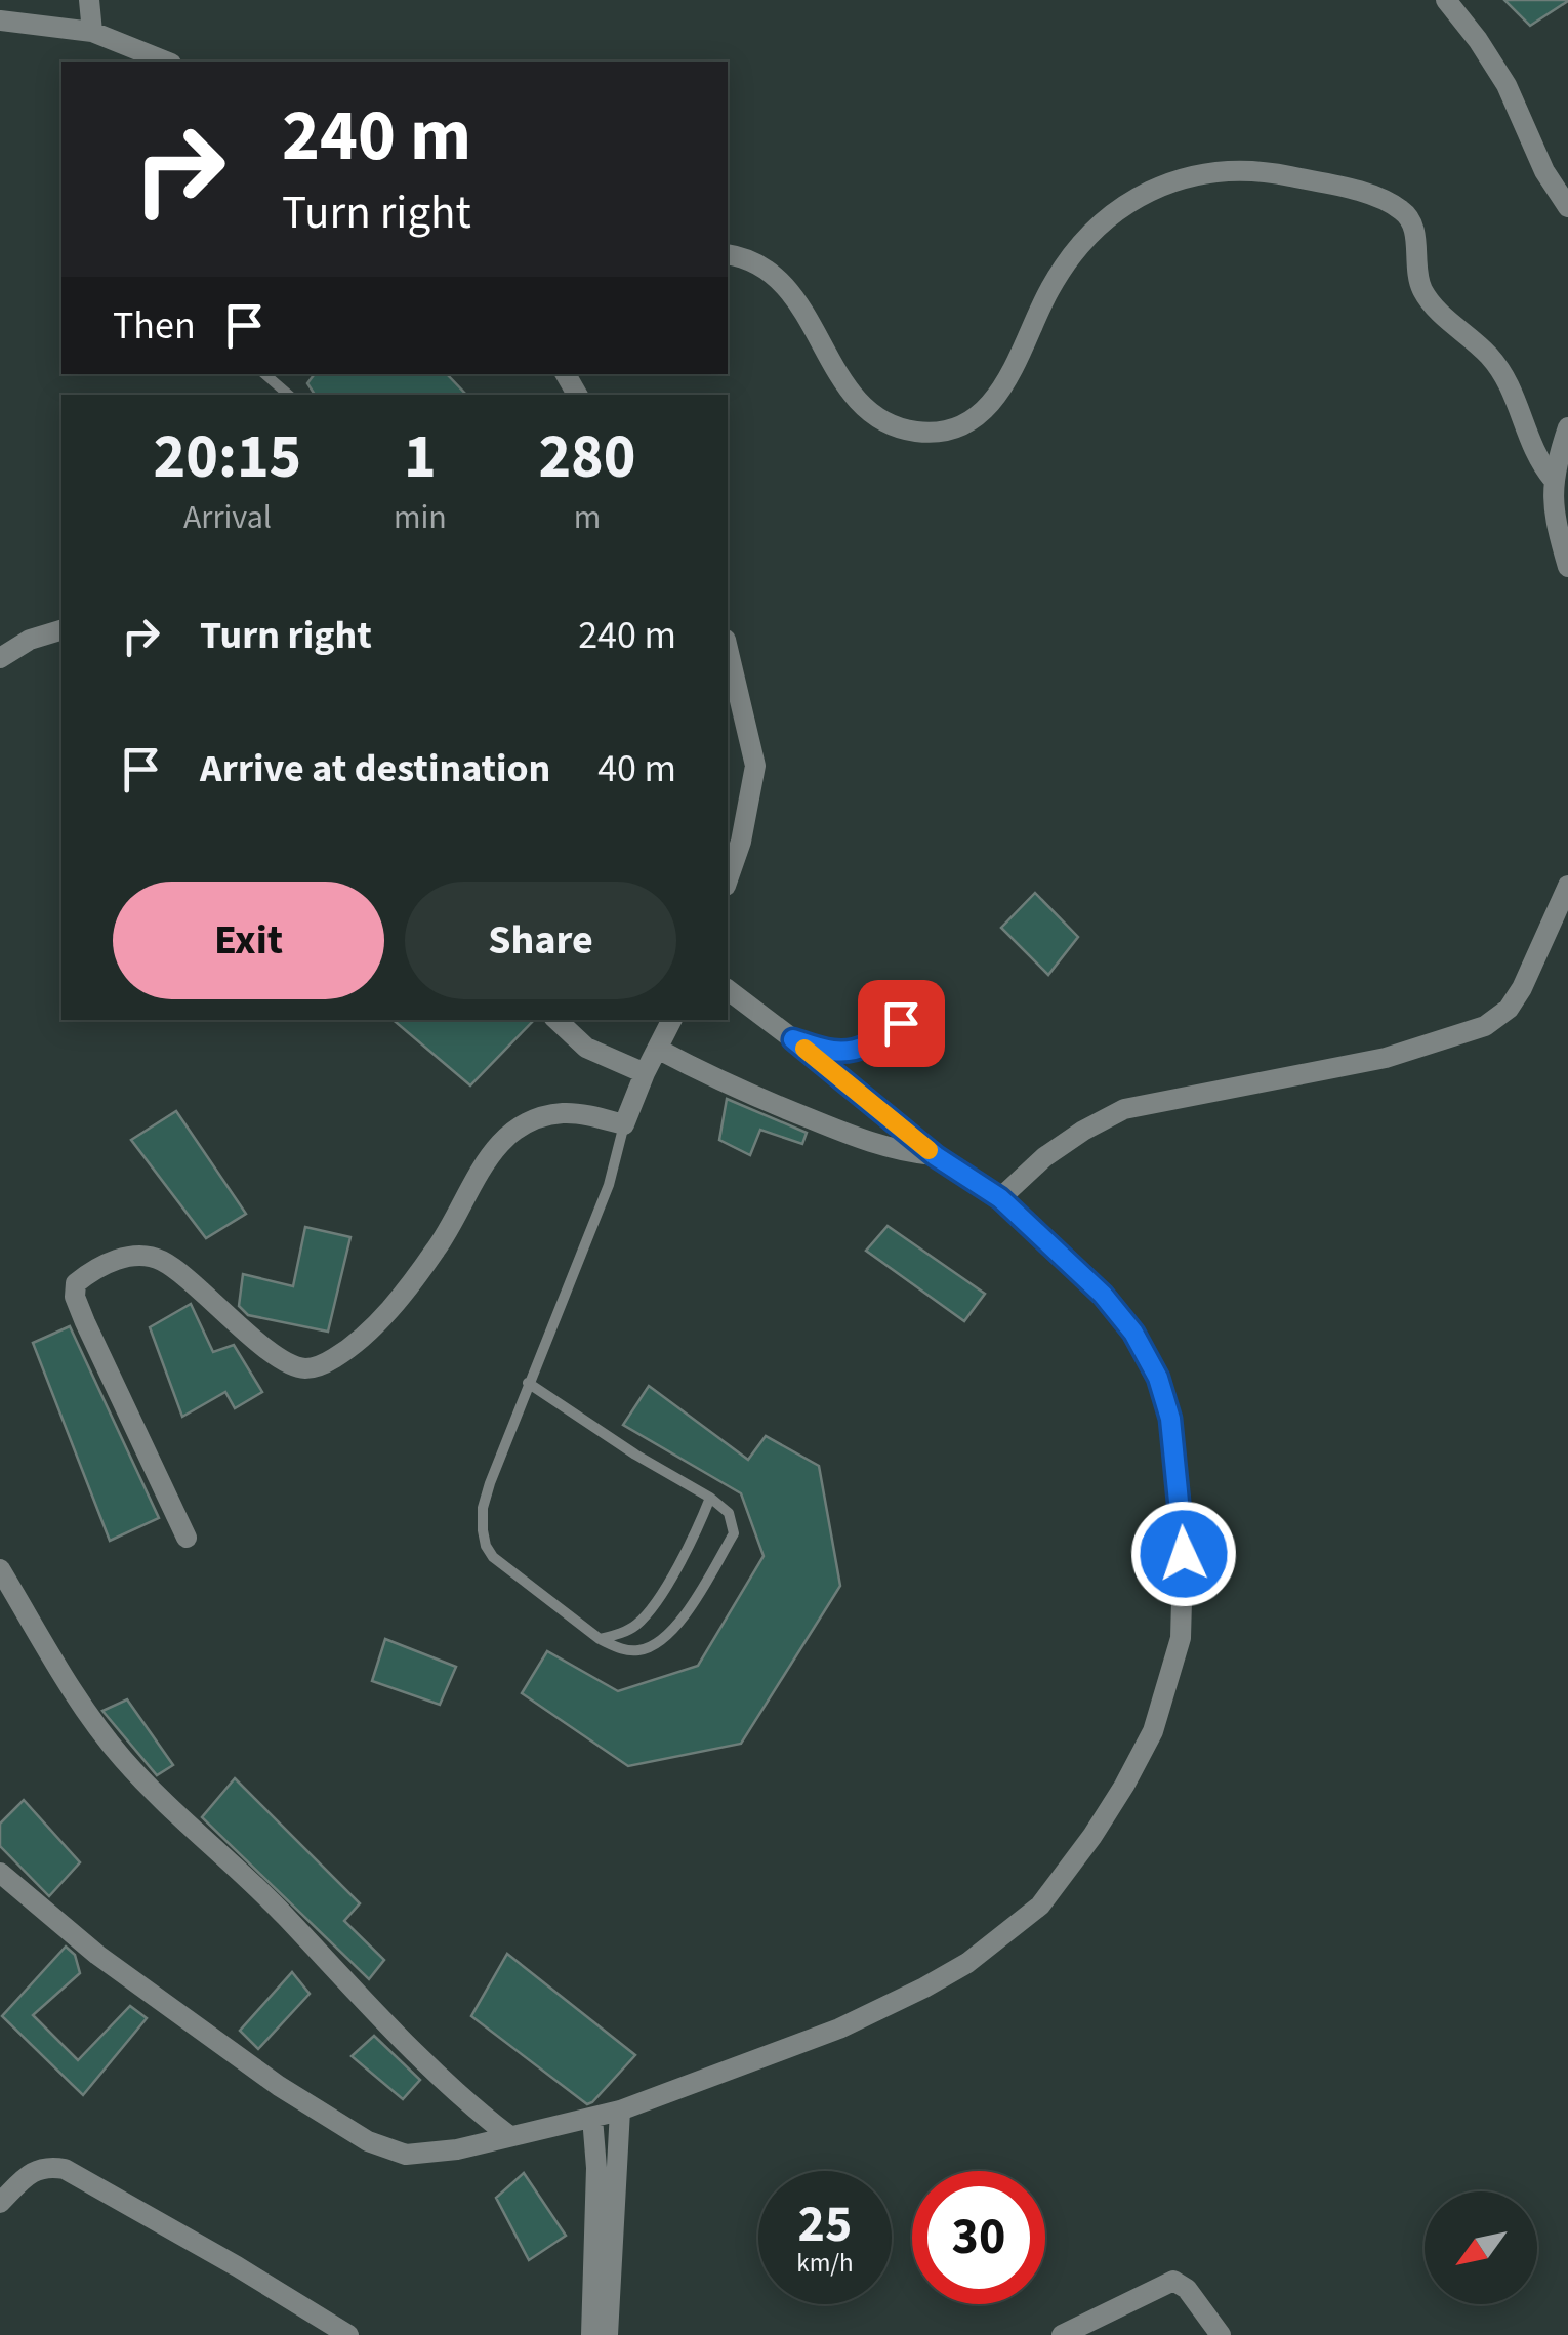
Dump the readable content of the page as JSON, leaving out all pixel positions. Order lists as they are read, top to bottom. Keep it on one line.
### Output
{"north":"bottom left","page":{"turn":["240 m","Turn right"],"then":"Then","eta":["20:15","Arrival","1","min","280","m"],"list":[{"name":"Turn right","value":"240 m"},{"name":"Arrive at destination","value":"40 m"}],"buttons":["Exit","Share"],"speed":"25 km/h","limit":"30"}}
